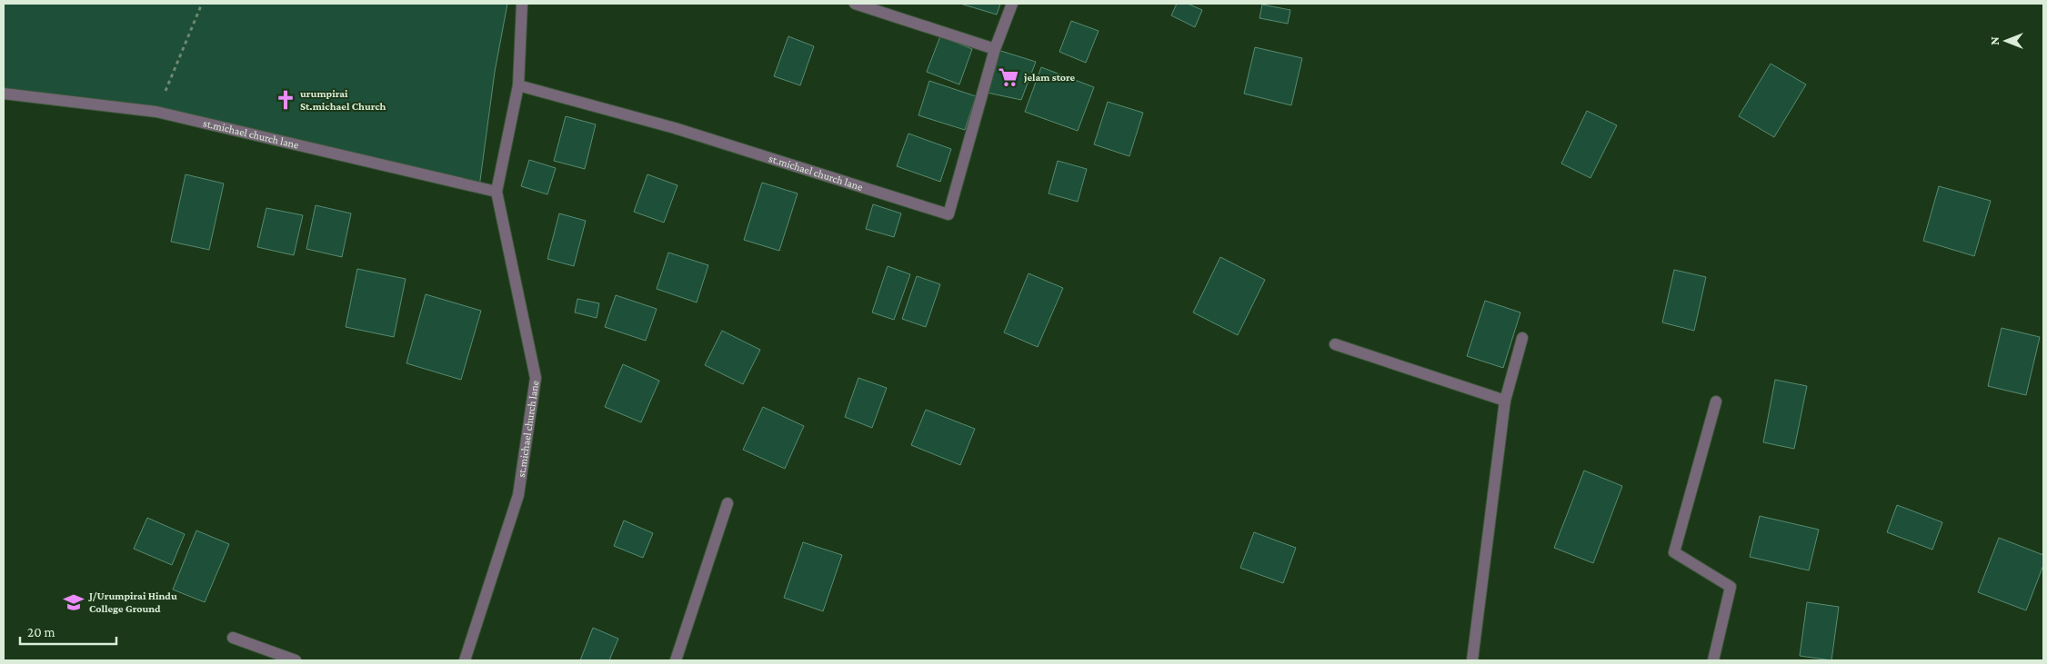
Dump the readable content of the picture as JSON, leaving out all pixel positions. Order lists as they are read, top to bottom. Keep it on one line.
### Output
{"streets":{"street":["st.michael church lane"]},"places":{"supermarket":["jelam store"],"church":["urumpirai St.michael Church"],"school or university":["J/Urumpirai Hindu College Ground"]},"scale_bar":"20 m","north":"left"}
